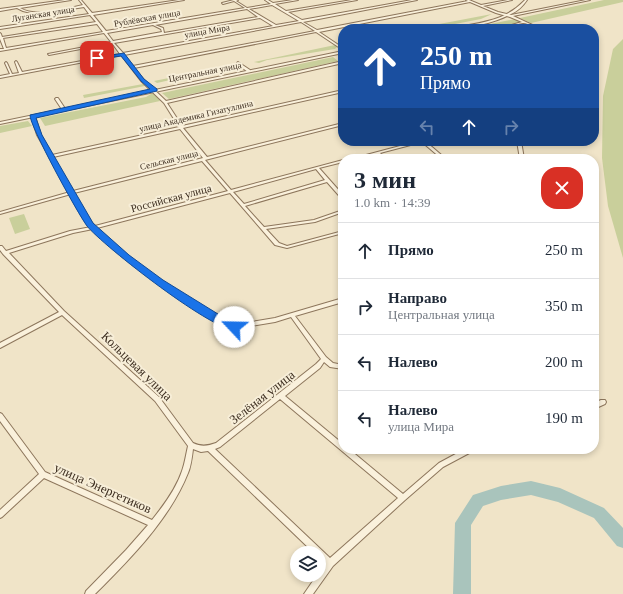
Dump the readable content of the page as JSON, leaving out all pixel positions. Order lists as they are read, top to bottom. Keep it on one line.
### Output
{"streets":{"street":["Луганская улица","Рублёвская улица","улица Мира","Центральная улица","улица Академика Гизатуллина","Сельская улица","Российская улица","Кольцевая улица","Зелёная улица","улица Энергетиков"]},"crossings":[["Российская улица","Кольцевая улица"]],"page":{"turn":["250 m","Прямо"],"heading":["3 мин","1.0 km · 14:39"],"list":[{"name":"Прямо","value":"250 m"},{"name":"Направо","note":"Центральная улица","value":"350 m"},{"name":"Налево","value":"200 m"},{"name":"Налево","note":"улица Мира","value":"190 m"}]}}
